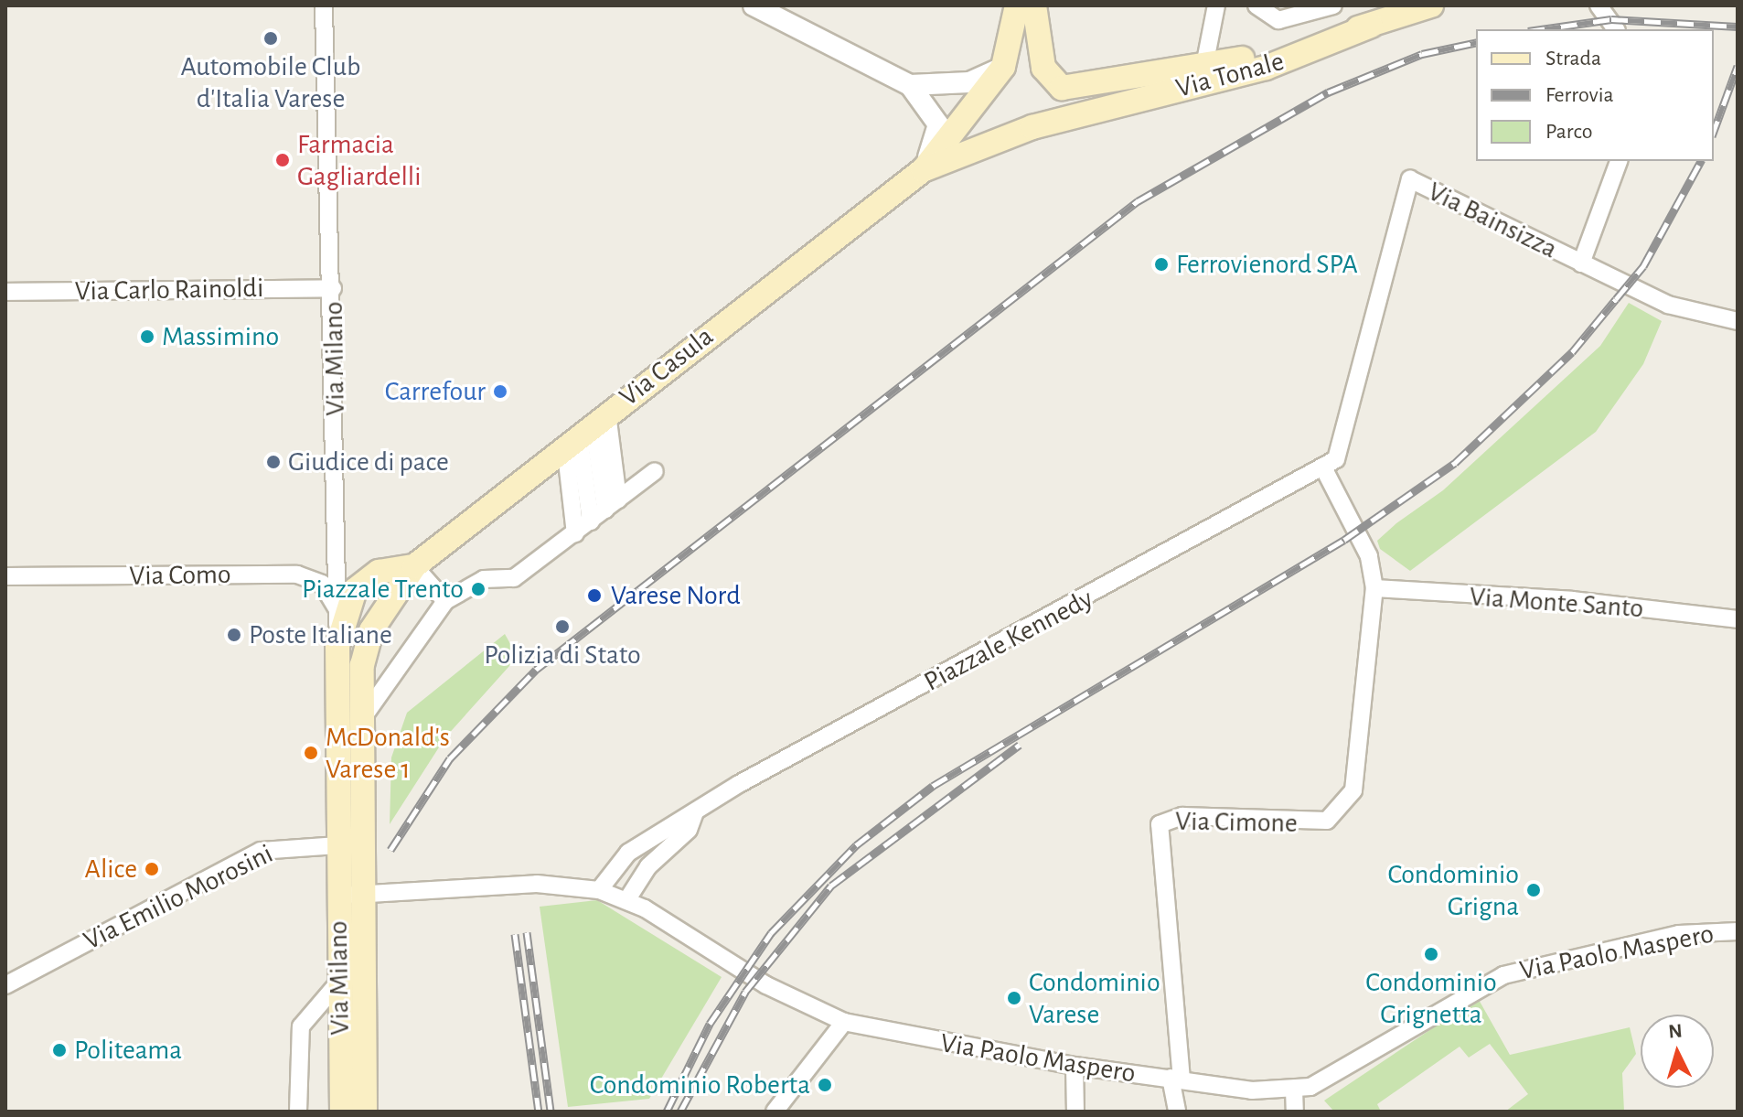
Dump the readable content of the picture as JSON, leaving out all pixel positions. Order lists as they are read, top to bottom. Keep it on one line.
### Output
{"streets":{"main road":["Via Tonale","Via Milano","Via Casula"],"street":["Via Bainsizza","Via Carlo Rainoldi","Via Como","Via Monte Santo","Piazzale Kennedy","Via Cimone","Via Emilio Morosini","Via Paolo Maspero"]},"crossings":[["Via Bainsizza","Piazzale Kennedy"],["Via Bainsizza","Via Cimone"],["Via Carlo Rainoldi","Via Milano"],["Via Milano","Via Casula"],["Via Milano","Via Como"],["Via Milano","Via Emilio Morosini"],["Via Milano","Via Paolo Maspero"],["Via Monte Santo","Via Cimone"],["Piazzale Kennedy","Via Cimone"],["Piazzale Kennedy","Via Paolo Maspero"],["Via Cimone","Via Paolo Maspero"]],"places":["Automobile Club d'Italia Varese","Farmacia Gagliardelli","Ferrovienord SPA","Massimino","Carrefour","Giudice di pace","Piazzale Trento","Varese Nord","Polizia di Stato","Poste Italiane","McDonald's Varese 1","Alice","Condominio Grigna","Condominio Grignetta","Condominio Varese","Politeama","Condominio Roberta"],"legend":["Strada","Ferrovia","Parco"],"north":"top"}
